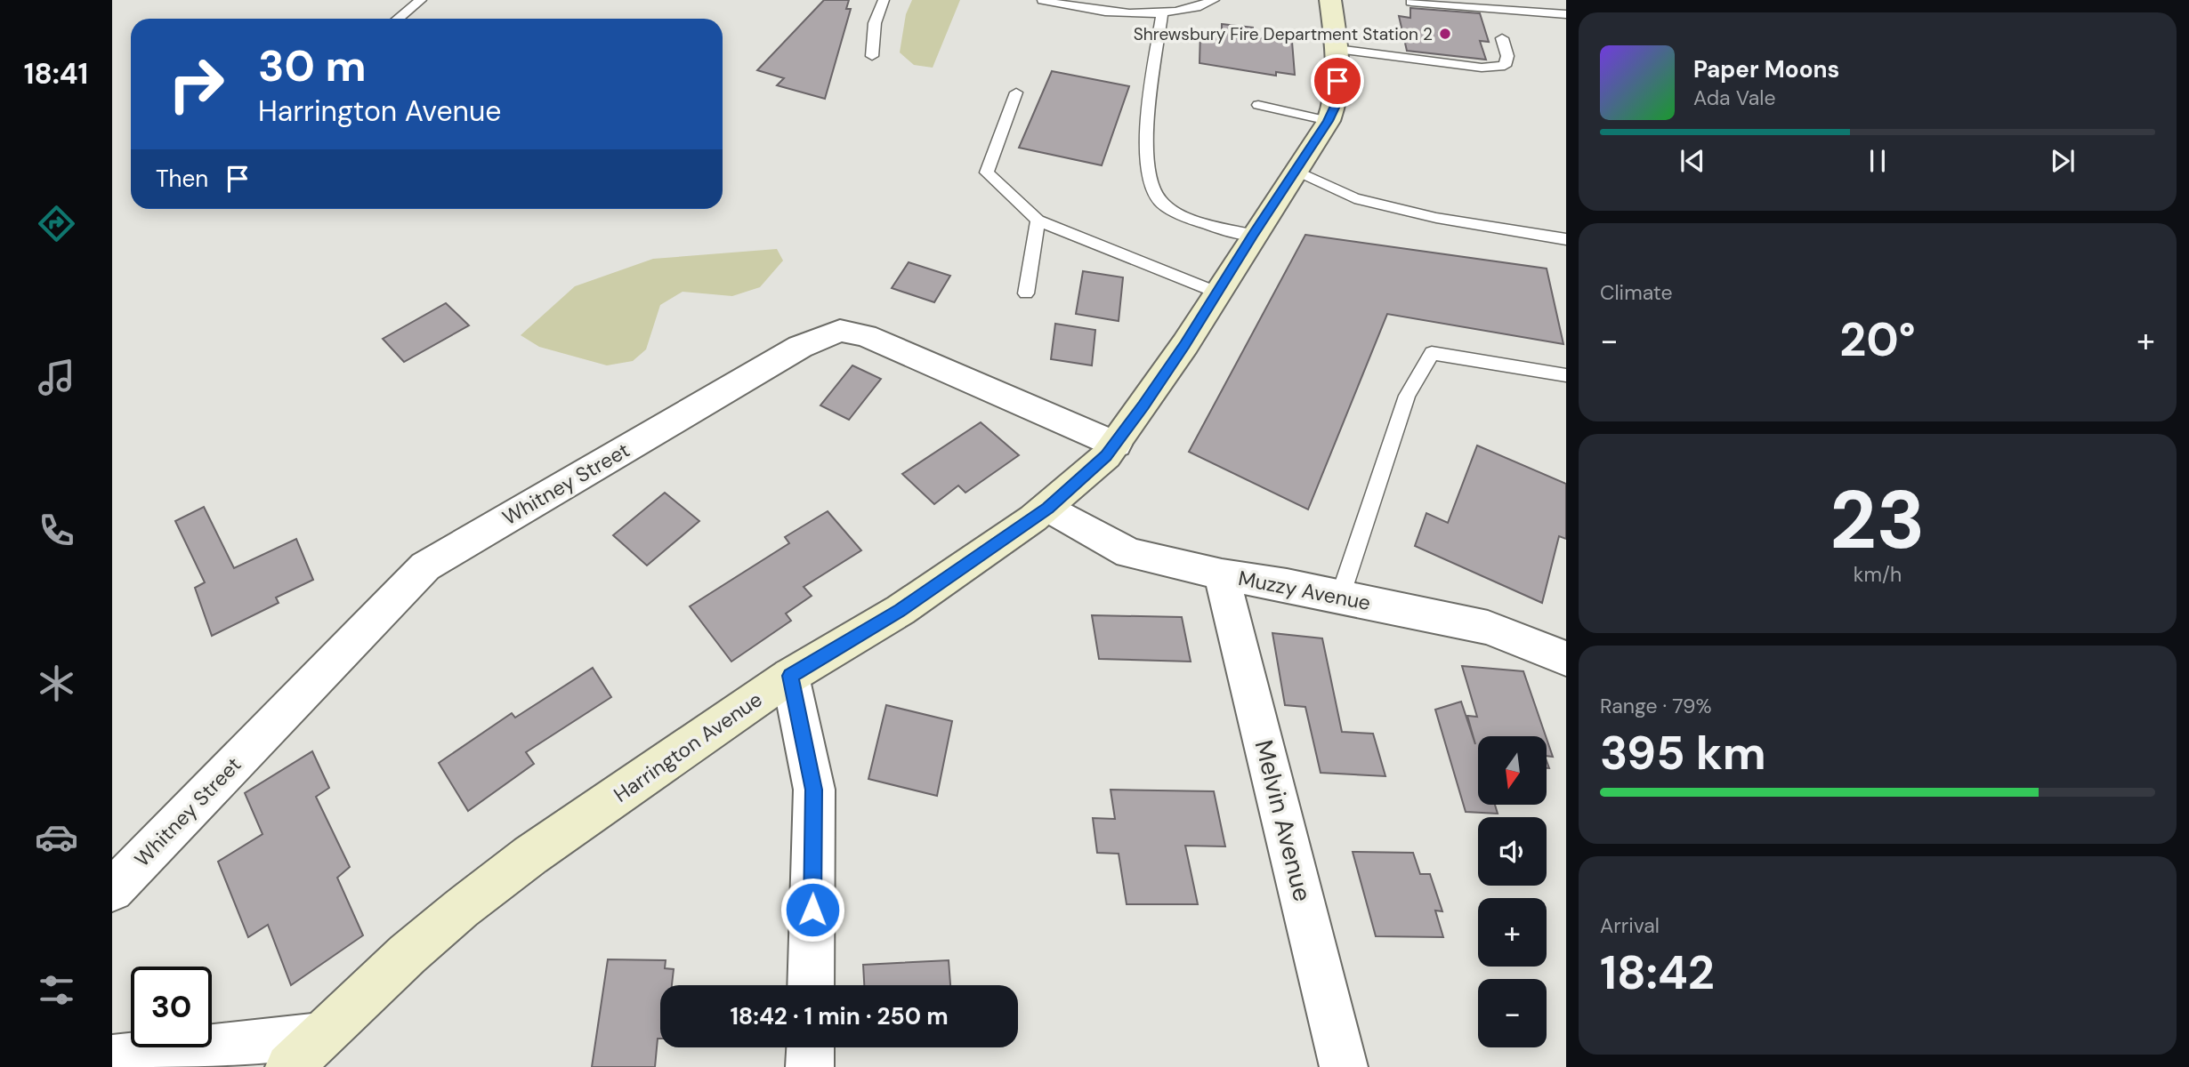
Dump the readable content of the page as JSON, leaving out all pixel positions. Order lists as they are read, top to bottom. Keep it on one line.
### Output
{"streets":{"main road":["Harrington Avenue"],"street":["Whitney Street","Muzzy Avenue","Melvin Avenue"]},"crossings":[["Whitney Street","Harrington Avenue"],["Muzzy Avenue","Harrington Avenue"],["Muzzy Avenue","Melvin Avenue"]],"places":["Shrewsbury Fire Department Station 2"],"north":"bottom","page":{"tabs":"18:41","turn":["30 m","Harrington Avenue"],"song":["Paper Moons","Ada Vale"],"then":"Then","tile":["Climate",["23","km/h"],["Range · 79%","395 km"],["Arrival","18:42"]],"heat":["−","20°","+"],"map_buttons":["+","−"],"limit":"30","trip":"18:42 · 1 min · 250 m"}}
